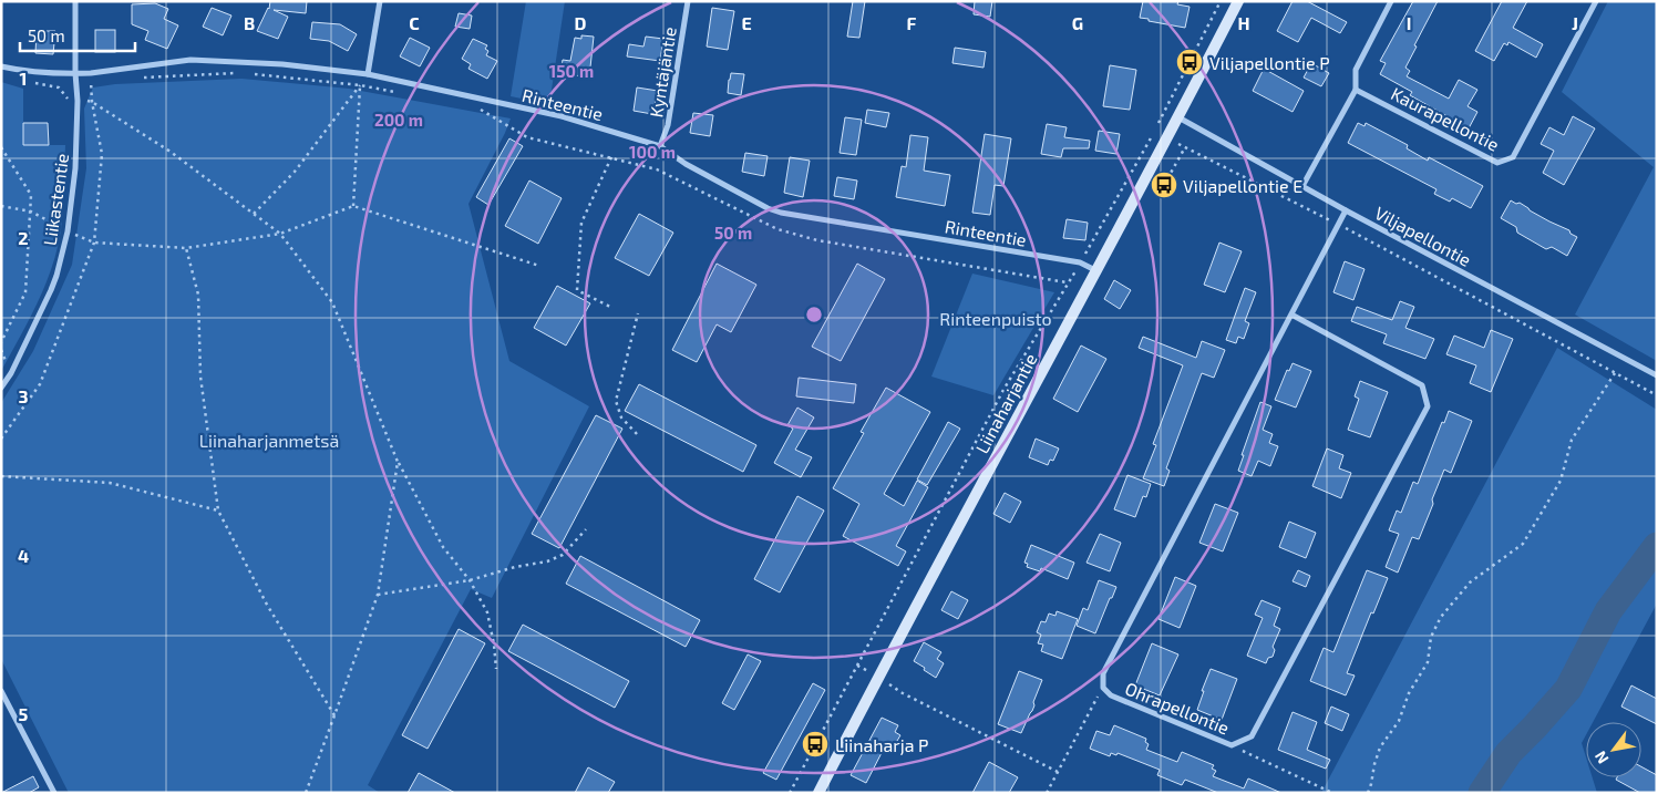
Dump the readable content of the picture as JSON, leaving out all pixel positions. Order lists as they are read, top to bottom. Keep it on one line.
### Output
{"streets":{"main road":["Liinaharjantie"],"street":["Kyntäjäntie","Rinteentie","Kaurapellontie","Liikastentie","Viljapellontie","Ohrapellontie"]},"crossings":[["Kyntäjäntie","Rinteentie"],["Rinteentie","Liikastentie"],["Rinteentie","Liinaharjantie"],["Viljapellontie","Liinaharjantie"],["Viljapellontie","Ohrapellontie"]],"parks":["Rinteenpuisto","Liinaharjanmetsä"],"places":{"bus stop":["Viljapellontie P","Viljapellontie E","Liinaharja P"]},"scale_bar":"50 m","north":"bottom left","grid":{"columns":["B","C","D","E","F","G","H","I","J"],"rows":["1","2","3","4","5"]},"rings":["150 m","200 m","100 m","50 m"]}
